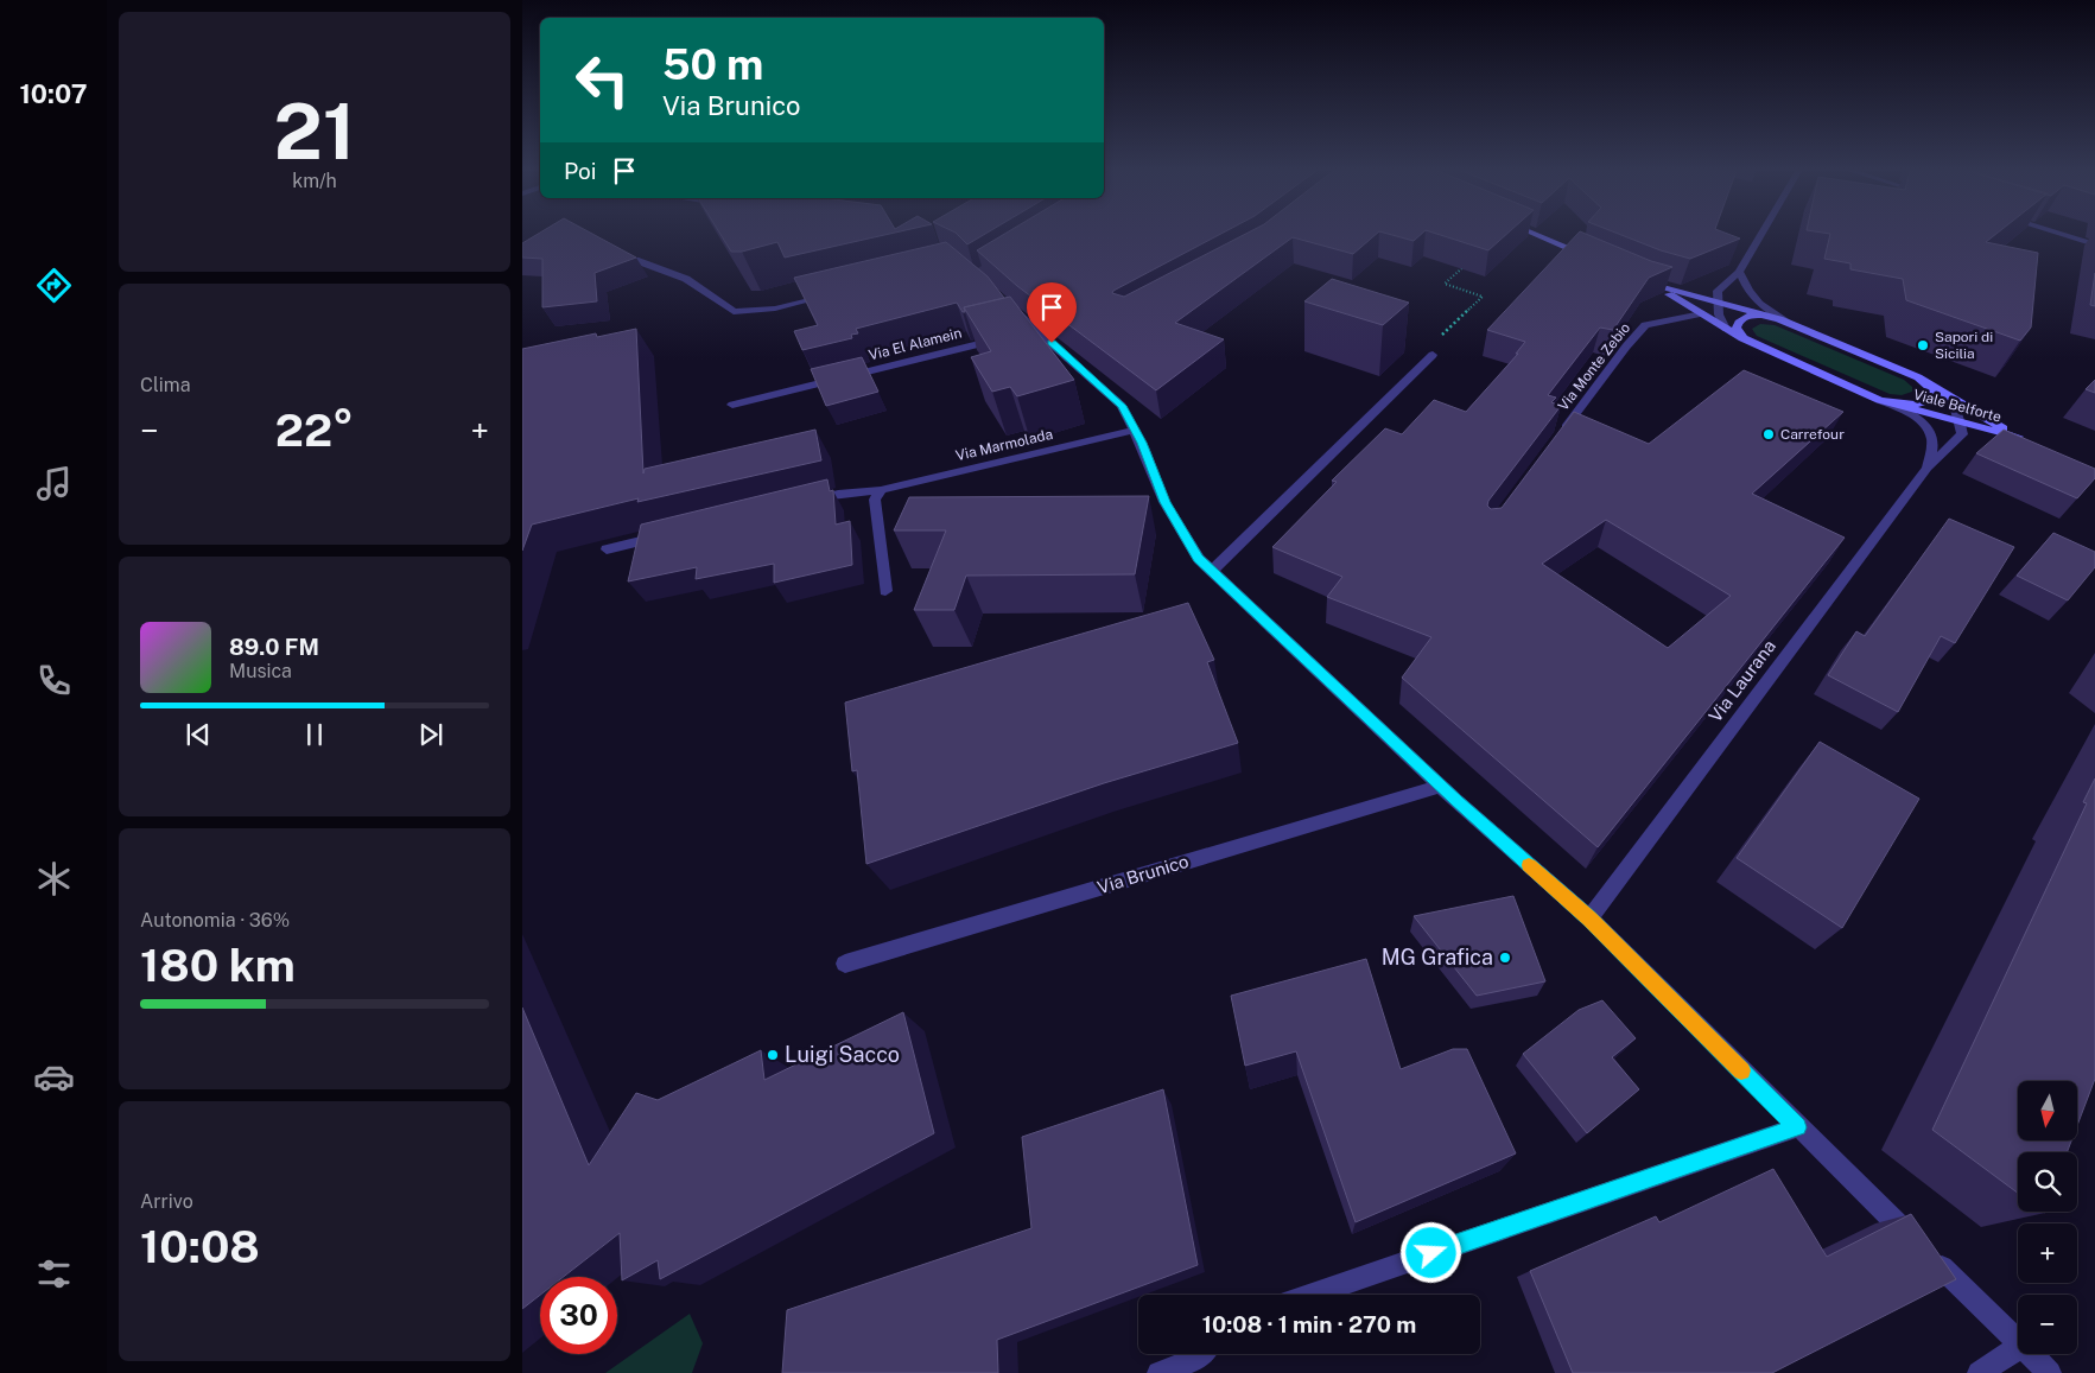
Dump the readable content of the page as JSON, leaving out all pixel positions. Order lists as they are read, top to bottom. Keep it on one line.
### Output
{"streets":{"main road":["Viale Belforte"],"street":["Via El Alamein","Via Monte Zebio","Via Marmolada","Via Laurana","Via Brunico"]},"crossings":[["Viale Belforte","Via Laurana"]],"places":["Sapori di Sicilia","Carrefour","MG Grafica","Luigi Sacco"],"north":"bottom","page":{"tabs":"10:07","tile":[["21","km/h"],"Clima",["Autonomia · 36%","180 km"],["Arrivo","10:08"]],"turn":["50 m","Via Brunico"],"then":"Poi","heat":["−","22°","+"],"song":["89.0 FM","Musica"],"map_buttons":["+","−"],"limit":"30","trip":"10:08 · 1 min · 270 m"}}
